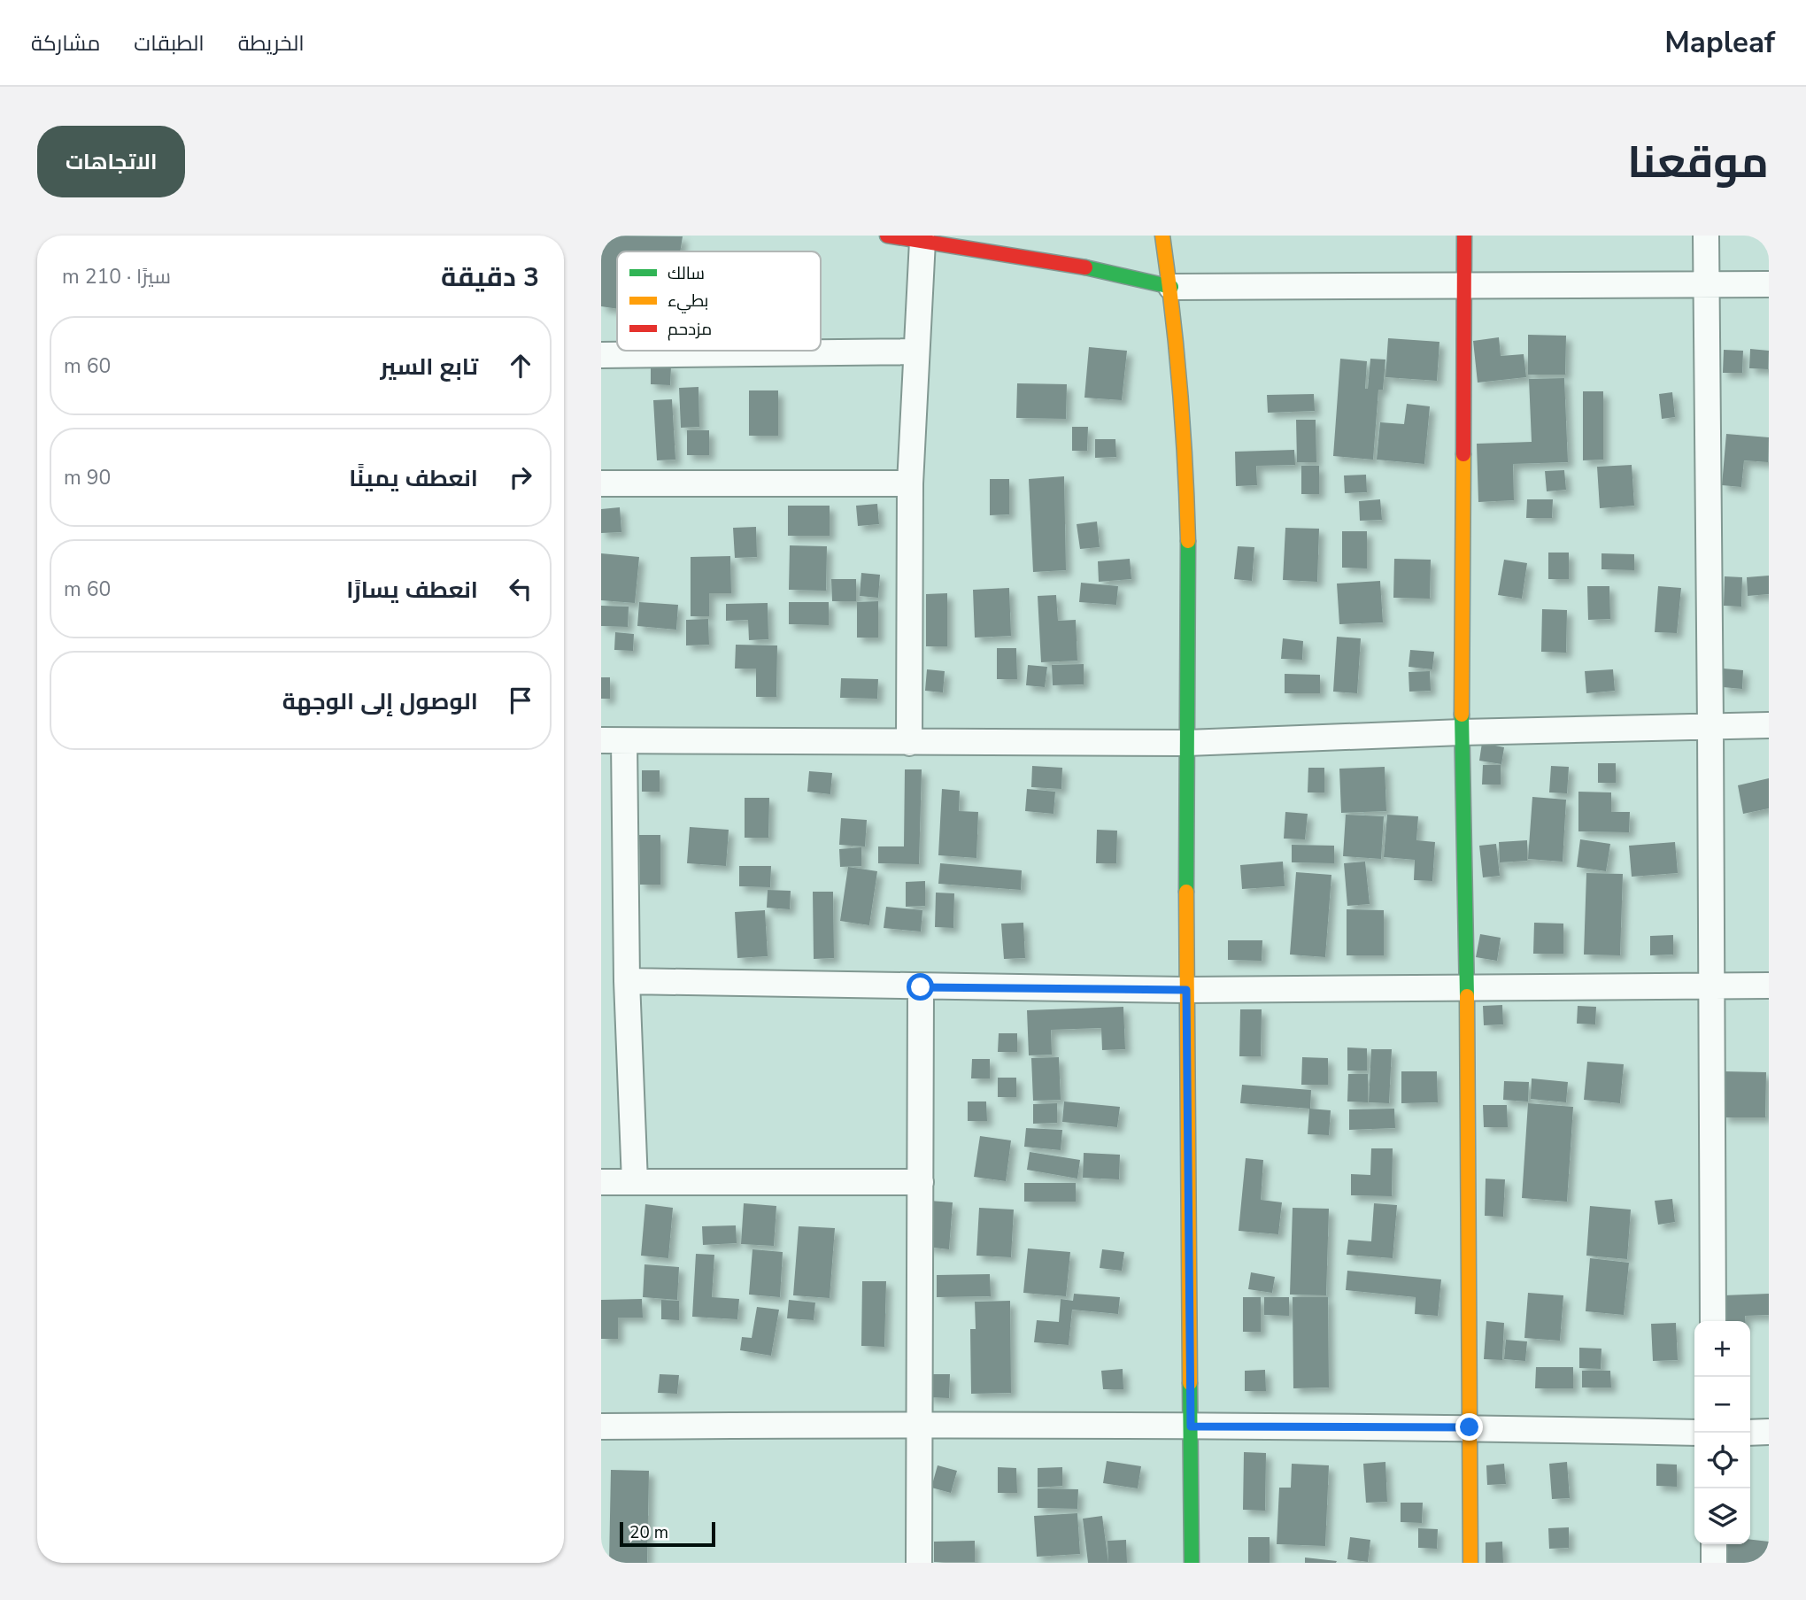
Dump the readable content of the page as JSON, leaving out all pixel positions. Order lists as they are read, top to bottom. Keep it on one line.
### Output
{"legend":["سالك","بطيء","مزدحم"],"scale_bar":"20 m","page":{"header":"Mapleaf","nav":["الخريطة","الطبقات","مشاركة"],"title":"موقعنا","buttons":"الاتجاهات","heading":["3 دقيقة","سيرًا · 210 m"],"list":[["تابع السير","60 m"],["انعطف يمينًا","90 m"],["انعطف يسارًا","60 m"],"الوصول إلى الوجهة"],"map_buttons":["+","−"],"scale":"20 m"}}
